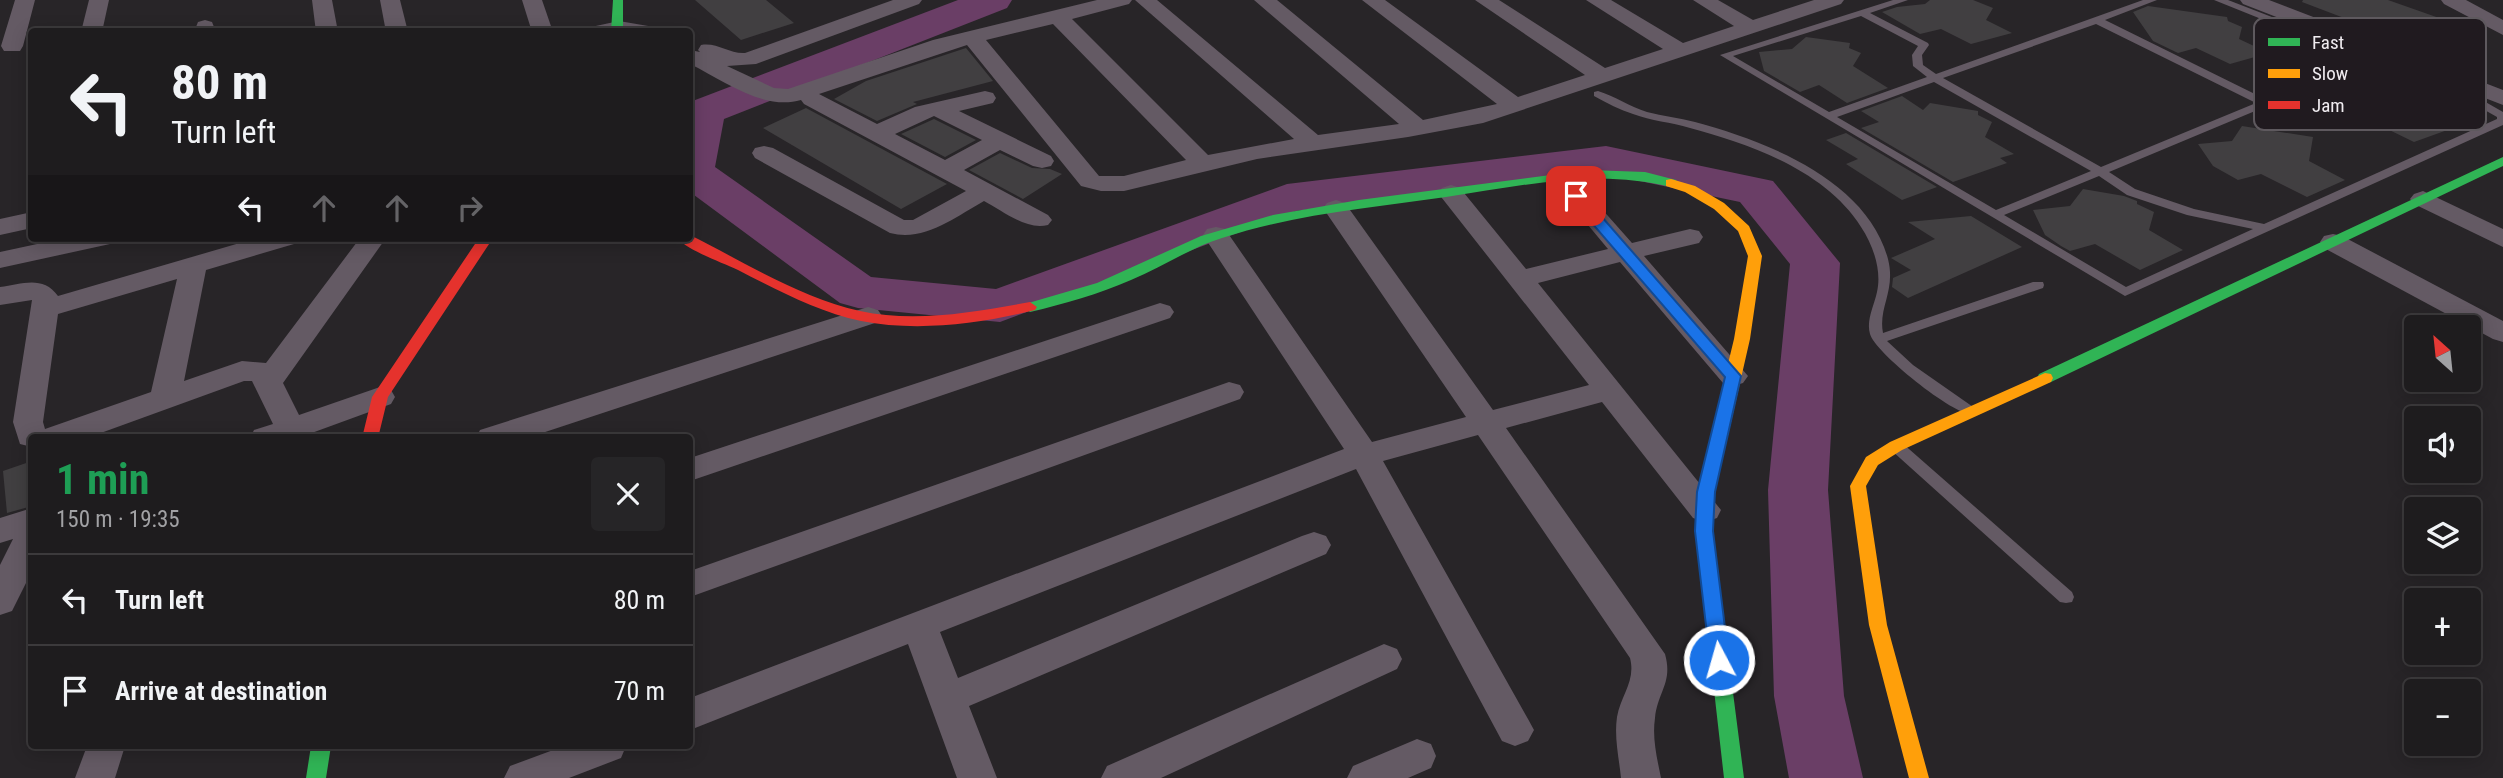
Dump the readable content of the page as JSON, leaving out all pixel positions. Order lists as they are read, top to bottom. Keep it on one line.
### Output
{"legend":["Fast","Slow","Jam"],"north":"top left","page":{"turn":["80 m","Turn left"],"map_buttons":["+","−"],"heading":["1 min","150 m · 19:35"],"list":[{"name":"Turn left","value":"80 m"},{"name":"Arrive at destination","value":"70 m"}]}}
